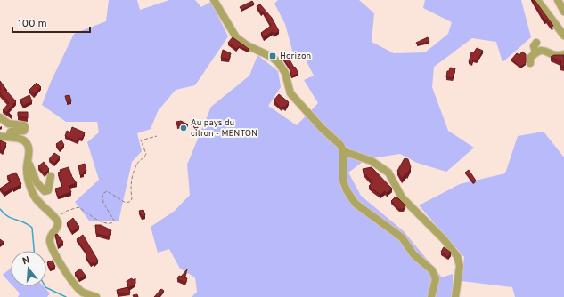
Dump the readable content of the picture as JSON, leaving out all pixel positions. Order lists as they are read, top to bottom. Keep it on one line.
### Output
{"places":{"transit":["Horizon"],"other":["Au pays du citron - MENTON"]},"scale_bar":"100 m","north":"top"}
